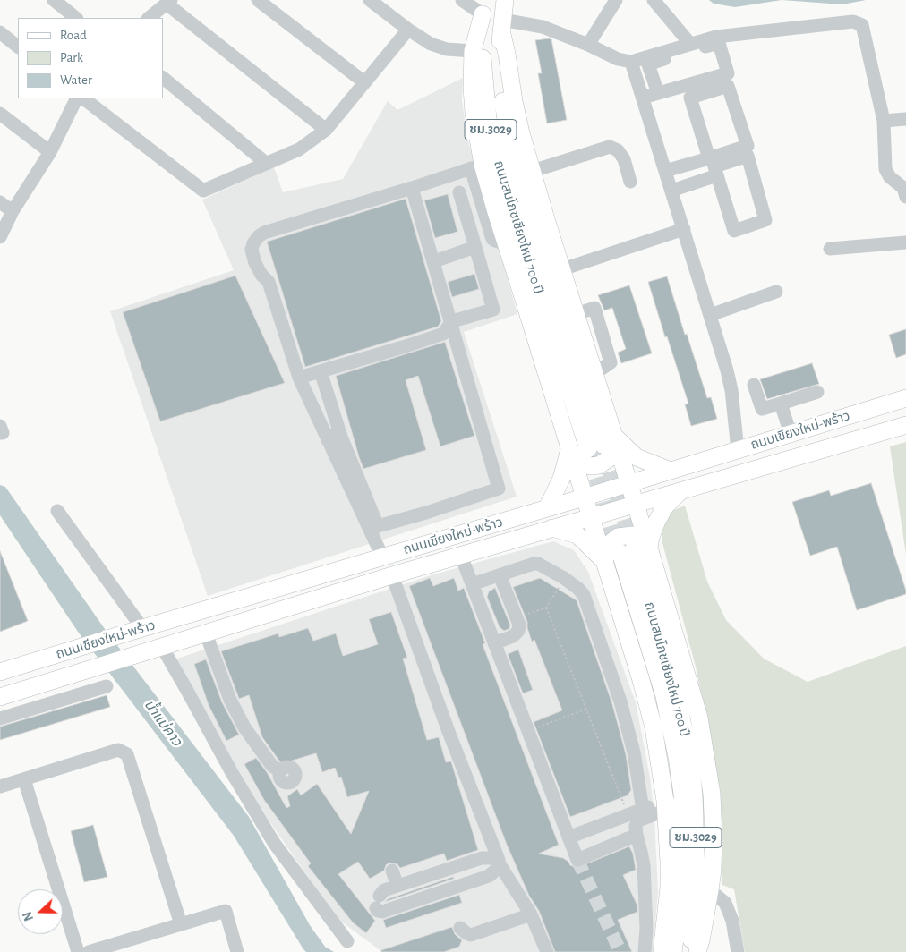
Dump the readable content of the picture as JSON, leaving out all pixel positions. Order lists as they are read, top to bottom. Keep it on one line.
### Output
{"streets":{"main road":["ชม.3029","ถนนสมโภชเชียงใหม่ 700 ปี","ถนนเชียงใหม่-พร้าว"]},"water":["น้ำแม่คาว"],"legend":["Road","Park","Water"],"north":"left"}
